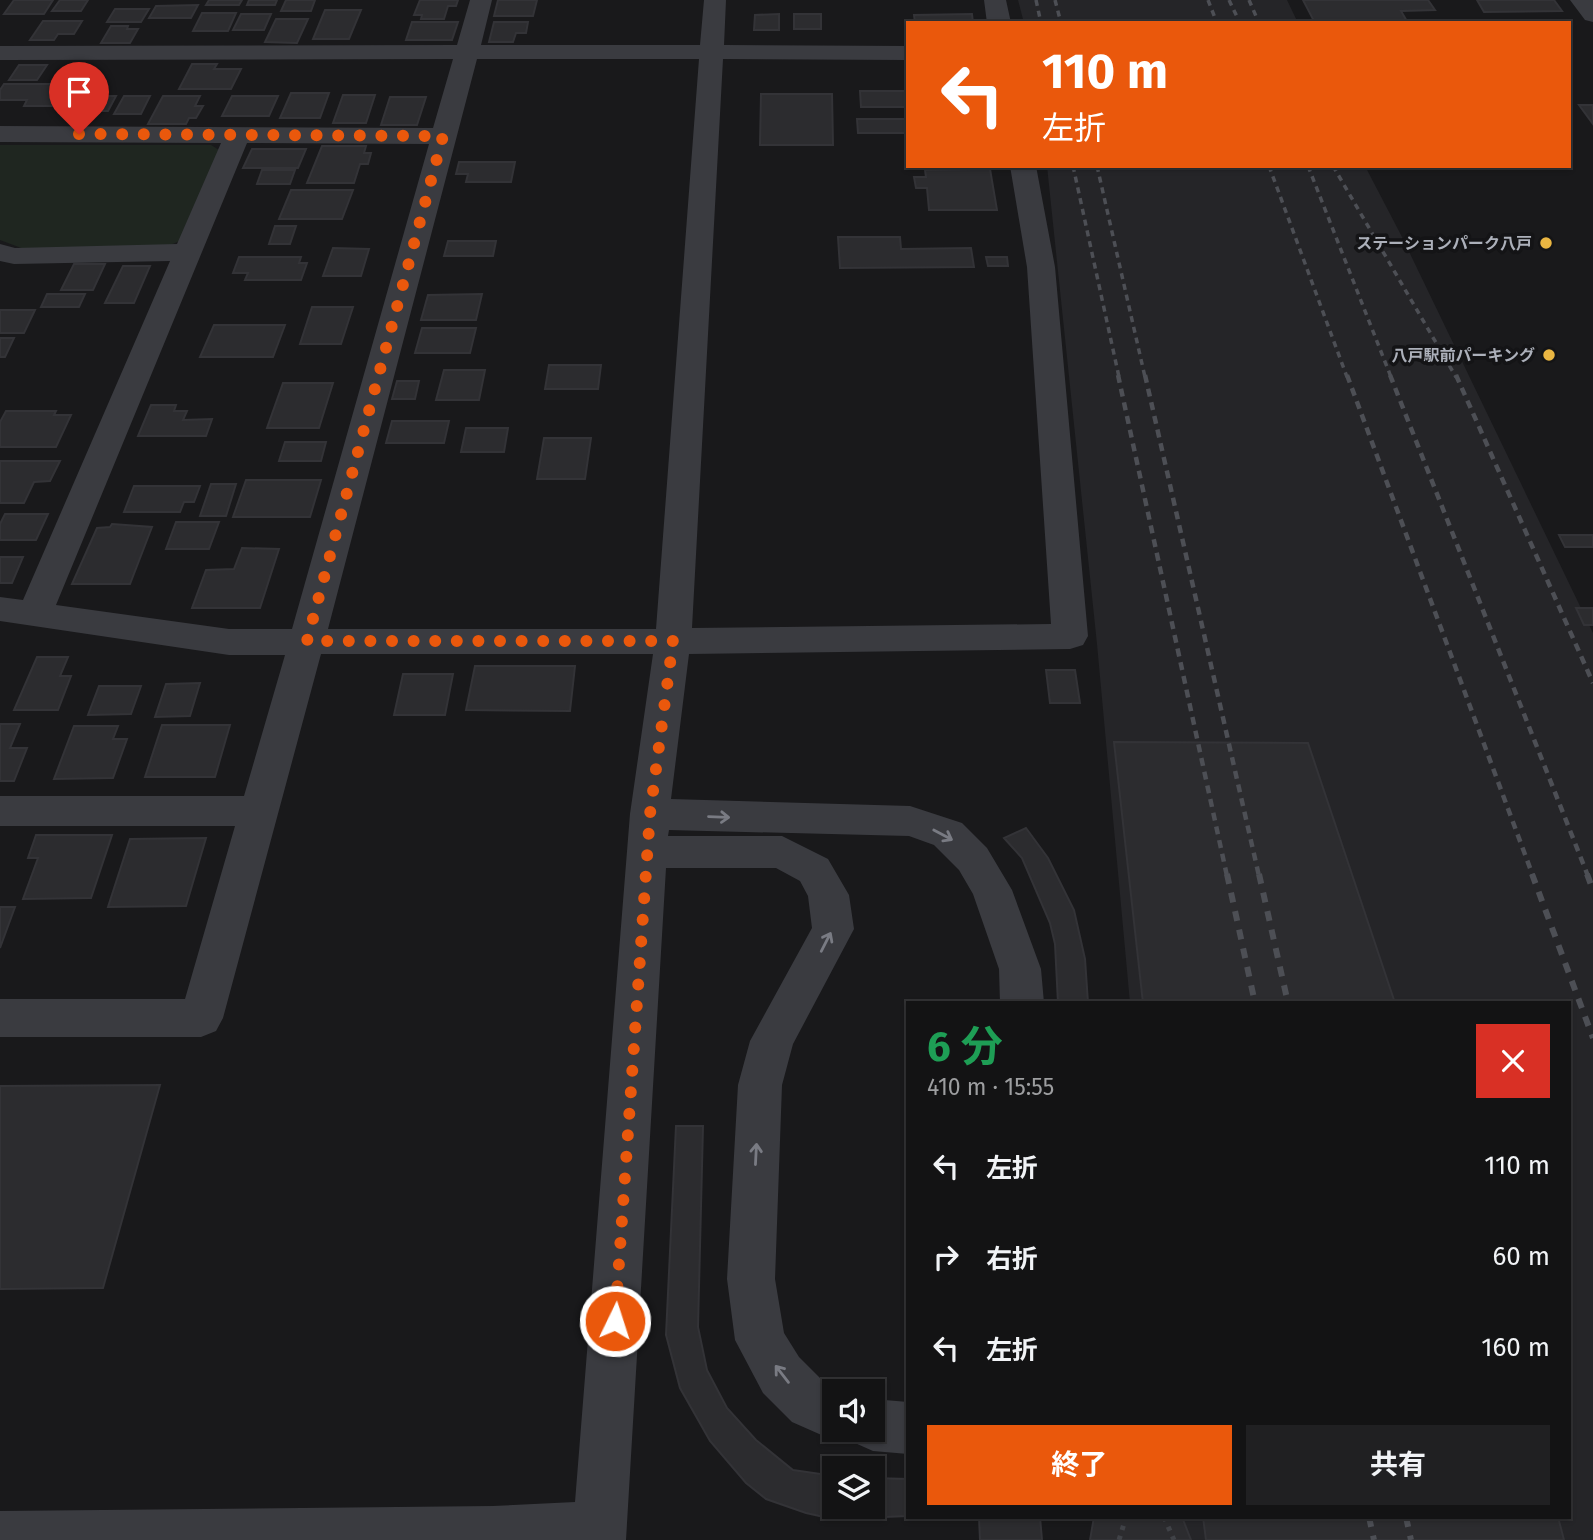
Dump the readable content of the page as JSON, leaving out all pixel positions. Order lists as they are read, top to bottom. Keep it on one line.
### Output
{"places":["ステーションパーク八戸","八戸駅前パーキング"],"page":{"turn":["110 m","左折"],"heading":["6 分","410 m · 15:55"],"list":[{"name":"左折","value":"110 m"},{"name":"右折","value":"60 m"},{"name":"左折","value":"160 m"}],"buttons":["終了","共有"]}}
